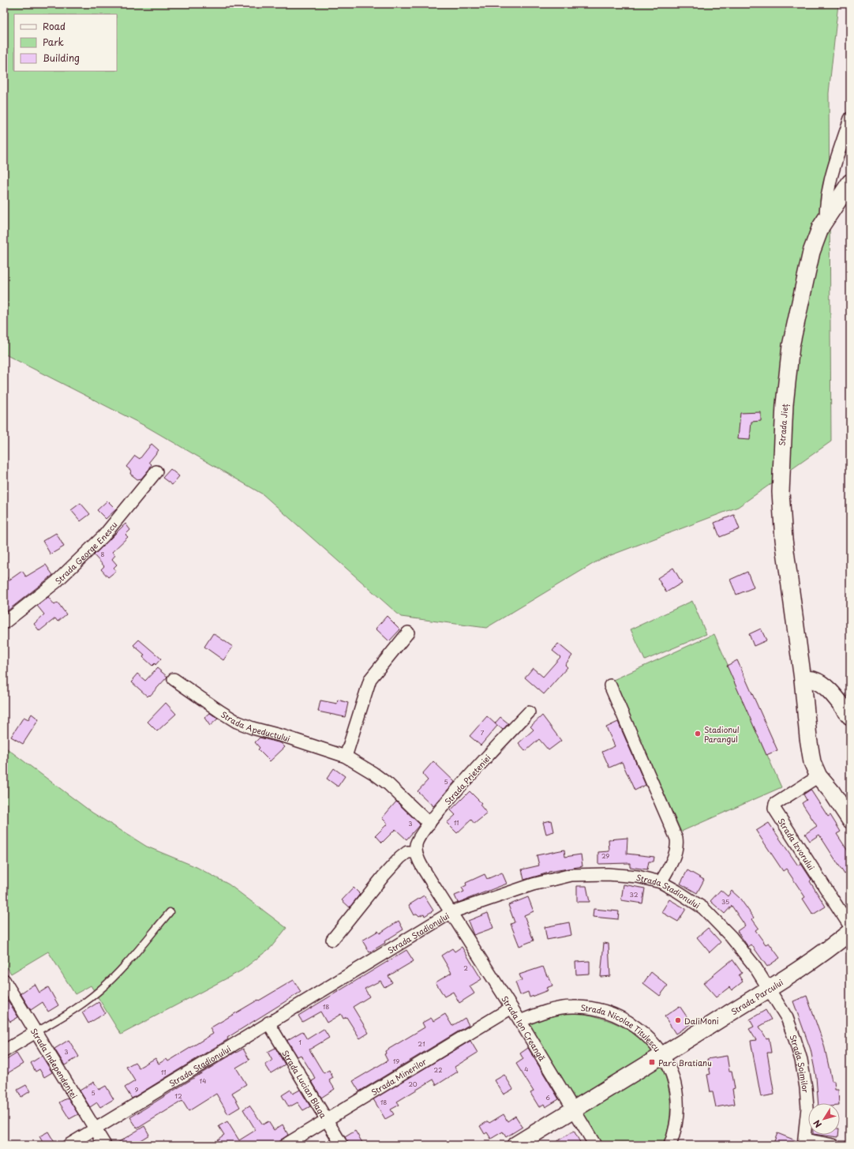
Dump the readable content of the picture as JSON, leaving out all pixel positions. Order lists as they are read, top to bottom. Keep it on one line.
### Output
{"streets":{"main road":["Strada Jieț","Strada Parcului"],"street":["Strada George Enescu","Strada Apeductului","Strada Prieteniei","Strada Izvorului","Strada Stadionului","Strada Ion Creangă","Strada Nicolae Titulescu","Strada Independenței","Strada Șoimilor","Strada Minerilor","Strada Lucian Blaga"]},"crossings":[["Strada Apeductului","Strada Prieteniei"],["Strada Stadionului","Strada Parcului"],["Strada Stadionului","Strada Ion Creangă"],["Strada Stadionului","Strada Independenței"],["Strada Stadionului","Strada Șoimilor"],["Strada Stadionului","Strada Lucian Blaga"],["Strada Parcului","Strada Ion Creangă"],["Strada Parcului","Strada Nicolae Titulescu"],["Strada Parcului","Strada Șoimilor"],["Strada Ion Creangă","Strada Nicolae Titulescu"],["Strada Ion Creangă","Strada Minerilor"],["Strada Minerilor","Strada Lucian Blaga"]],"places":{"other":["Stadionul Parangul","DaliMoni"],"transit":["Parc Bratianu"]},"house_numbers":["8","7","5","11","3","29","32","35","2","18","1","21","3","19","4","22","11","14","20","9","5","12","6","18"],"legend":["Road","Park","Building"],"north":"bottom left"}
